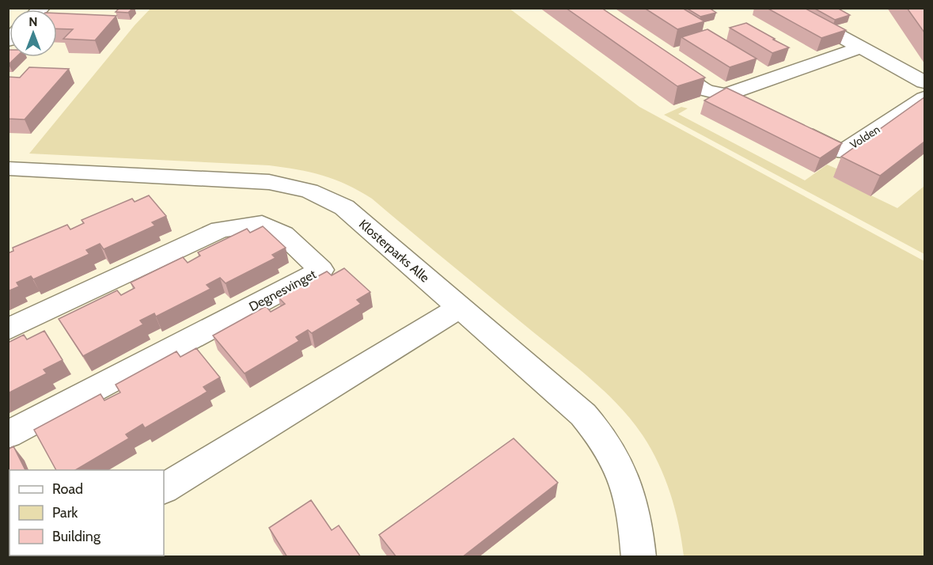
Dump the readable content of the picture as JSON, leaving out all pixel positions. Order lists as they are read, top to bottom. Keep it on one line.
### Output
{"streets":{"street":["Volden","Klosterparks Alle","Degnesvinget"]},"legend":["Road","Park","Building"],"north":"top"}
